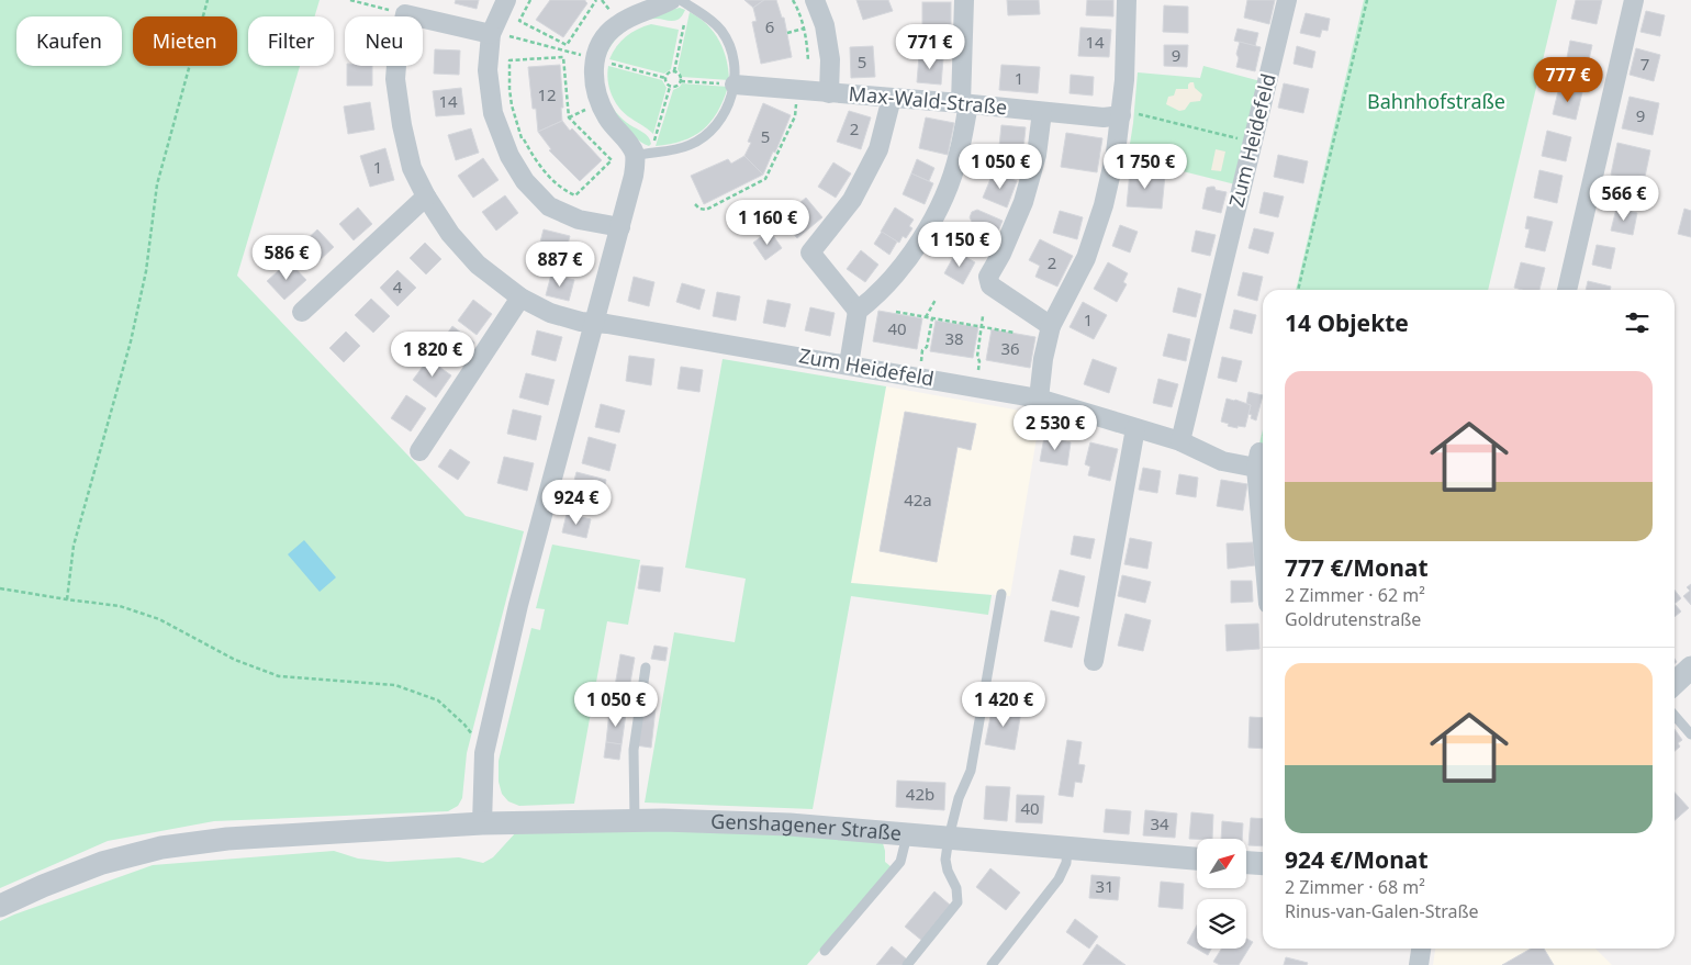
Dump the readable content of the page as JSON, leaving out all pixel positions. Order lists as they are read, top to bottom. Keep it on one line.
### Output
{"streets":{"street":["Max-Wald-Straße","Zum Heidefeld","Genshagener Straße"]},"parks":["Bahnhofstraße"],"house_numbers":["6","14","9","5","7","1","12","14","9","2","5","1","2","4","1","40","38","36","42a","42b","40","34","31"],"north":"top right","page":{"chip":["Kaufen","Mieten","Filter","Neu"],"price":["771 €","777 €","1 050 €","1 750 €","566 €","1 160 €","1 150 €","586 €","887 €","1 820 €","2 530 €","924 €","1 050 €","1 420 €"],"heading":"14 Objekte","list":[{"name":"777 €/Monat","note":"2 Zimmer · 62 m² · Goldrutenstraße"},{"name":"924 €/Monat","note":"2 Zimmer · 68 m² · Rinus-van-Galen-Straße"}]}}
